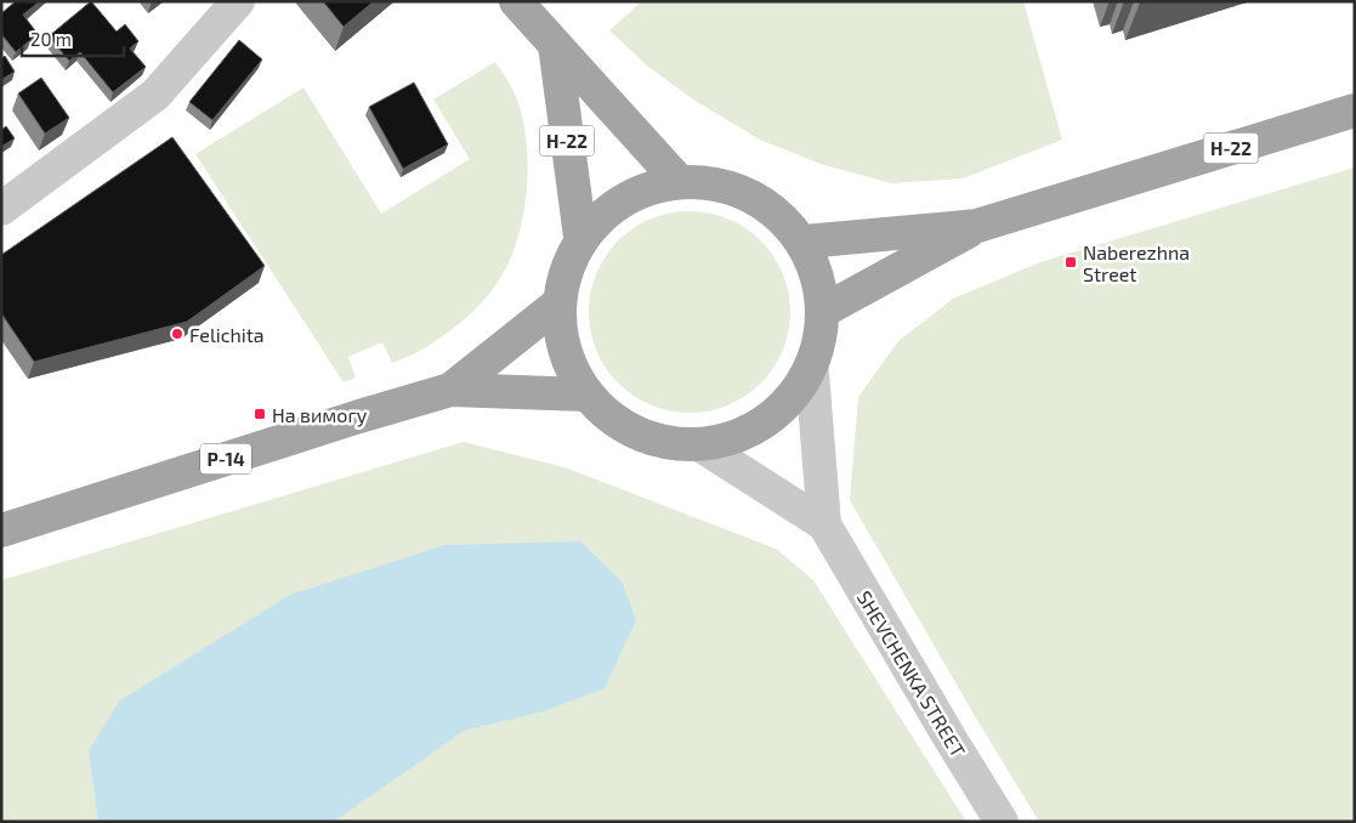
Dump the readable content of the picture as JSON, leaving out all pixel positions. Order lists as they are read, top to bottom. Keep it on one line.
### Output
{"streets":{"main road":["Н-22","Р-14"],"street":["SHEVCHENKA STREET"]},"crossings":[["Н-22","Р-14"],["Н-22","SHEVCHENKA STREET"]],"places":{"transit":["Naberezhna Street","На вимогу"],"other":["Felichita"]},"scale_bar":"20 m"}
